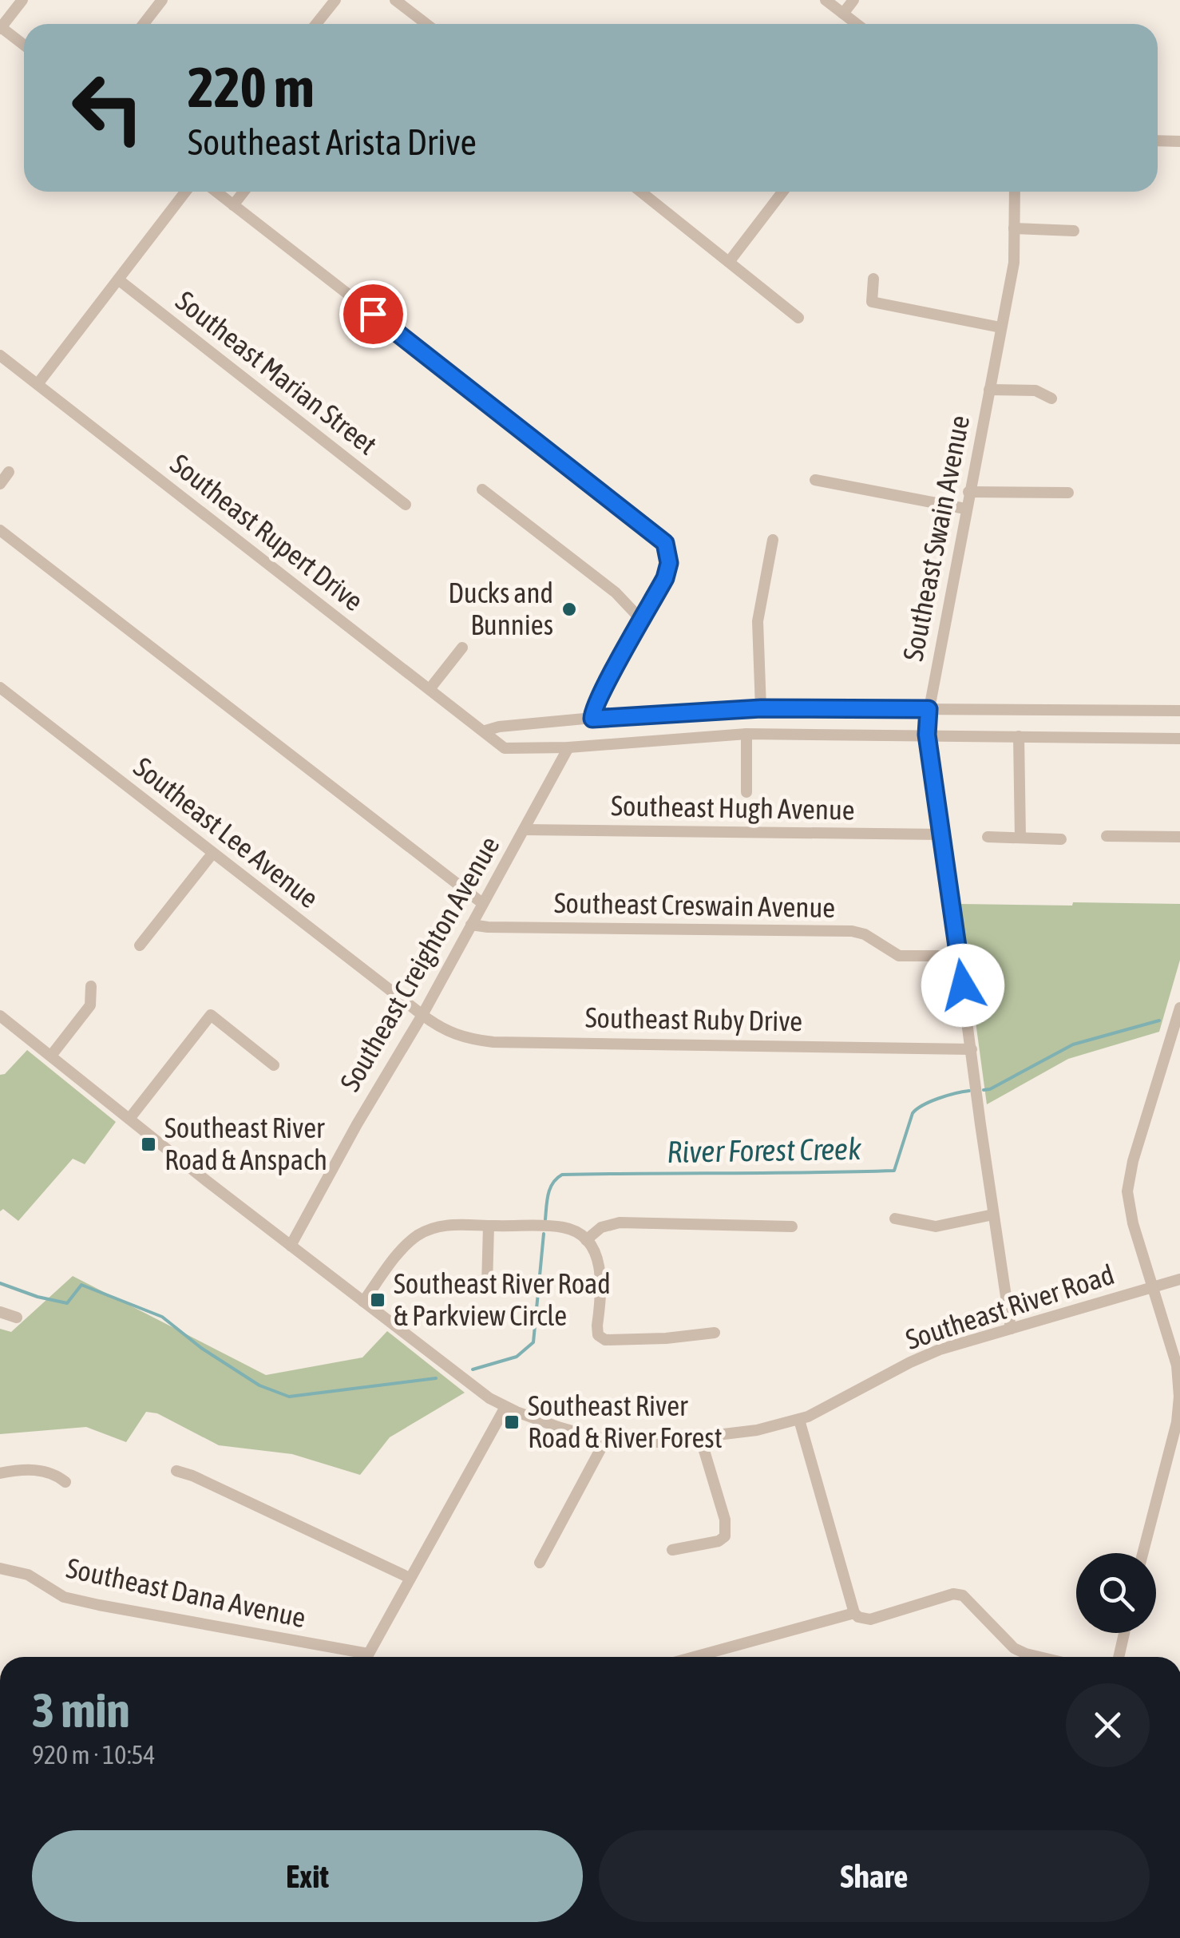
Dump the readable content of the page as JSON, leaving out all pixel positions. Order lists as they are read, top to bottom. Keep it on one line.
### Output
{"streets":{"street":["Southeast Marian Street","Southeast Rupert Drive","Southeast Swain Avenue","Southeast Hugh Avenue","Southeast Lee Avenue","Southeast Creswain Avenue","Southeast Creighton Avenue","Southeast Ruby Drive","Southeast River Road","Southeast Dana Avenue"]},"crossings":[["Southeast Rupert Drive","Southeast Creighton Avenue"],["Southeast Swain Avenue","Southeast Hugh Avenue"],["Southeast Swain Avenue","Southeast Creswain Avenue"],["Southeast Swain Avenue","Southeast Ruby Drive"],["Southeast Swain Avenue","Southeast River Road"],["Southeast Hugh Avenue","Southeast Creighton Avenue"],["Southeast Lee Avenue","Southeast Creighton Avenue"],["Southeast Lee Avenue","Southeast Ruby Drive"],["Southeast Creswain Avenue","Southeast Creighton Avenue"],["Southeast Creighton Avenue","Southeast Ruby Drive"],["Southeast Creighton Avenue","Southeast River Road"]],"water":["River Forest Creek"],"places":{"other":["Ducks and Bunnies"],"transit":["Southeast River Road & Anspach","Southeast River Road & Parkview Circle","Southeast River Road & River Forest"]},"page":{"turn":["220 m","Southeast Arista Drive"],"heading":["3 min","920 m · 10:54"],"buttons":["Exit","Share"]}}
